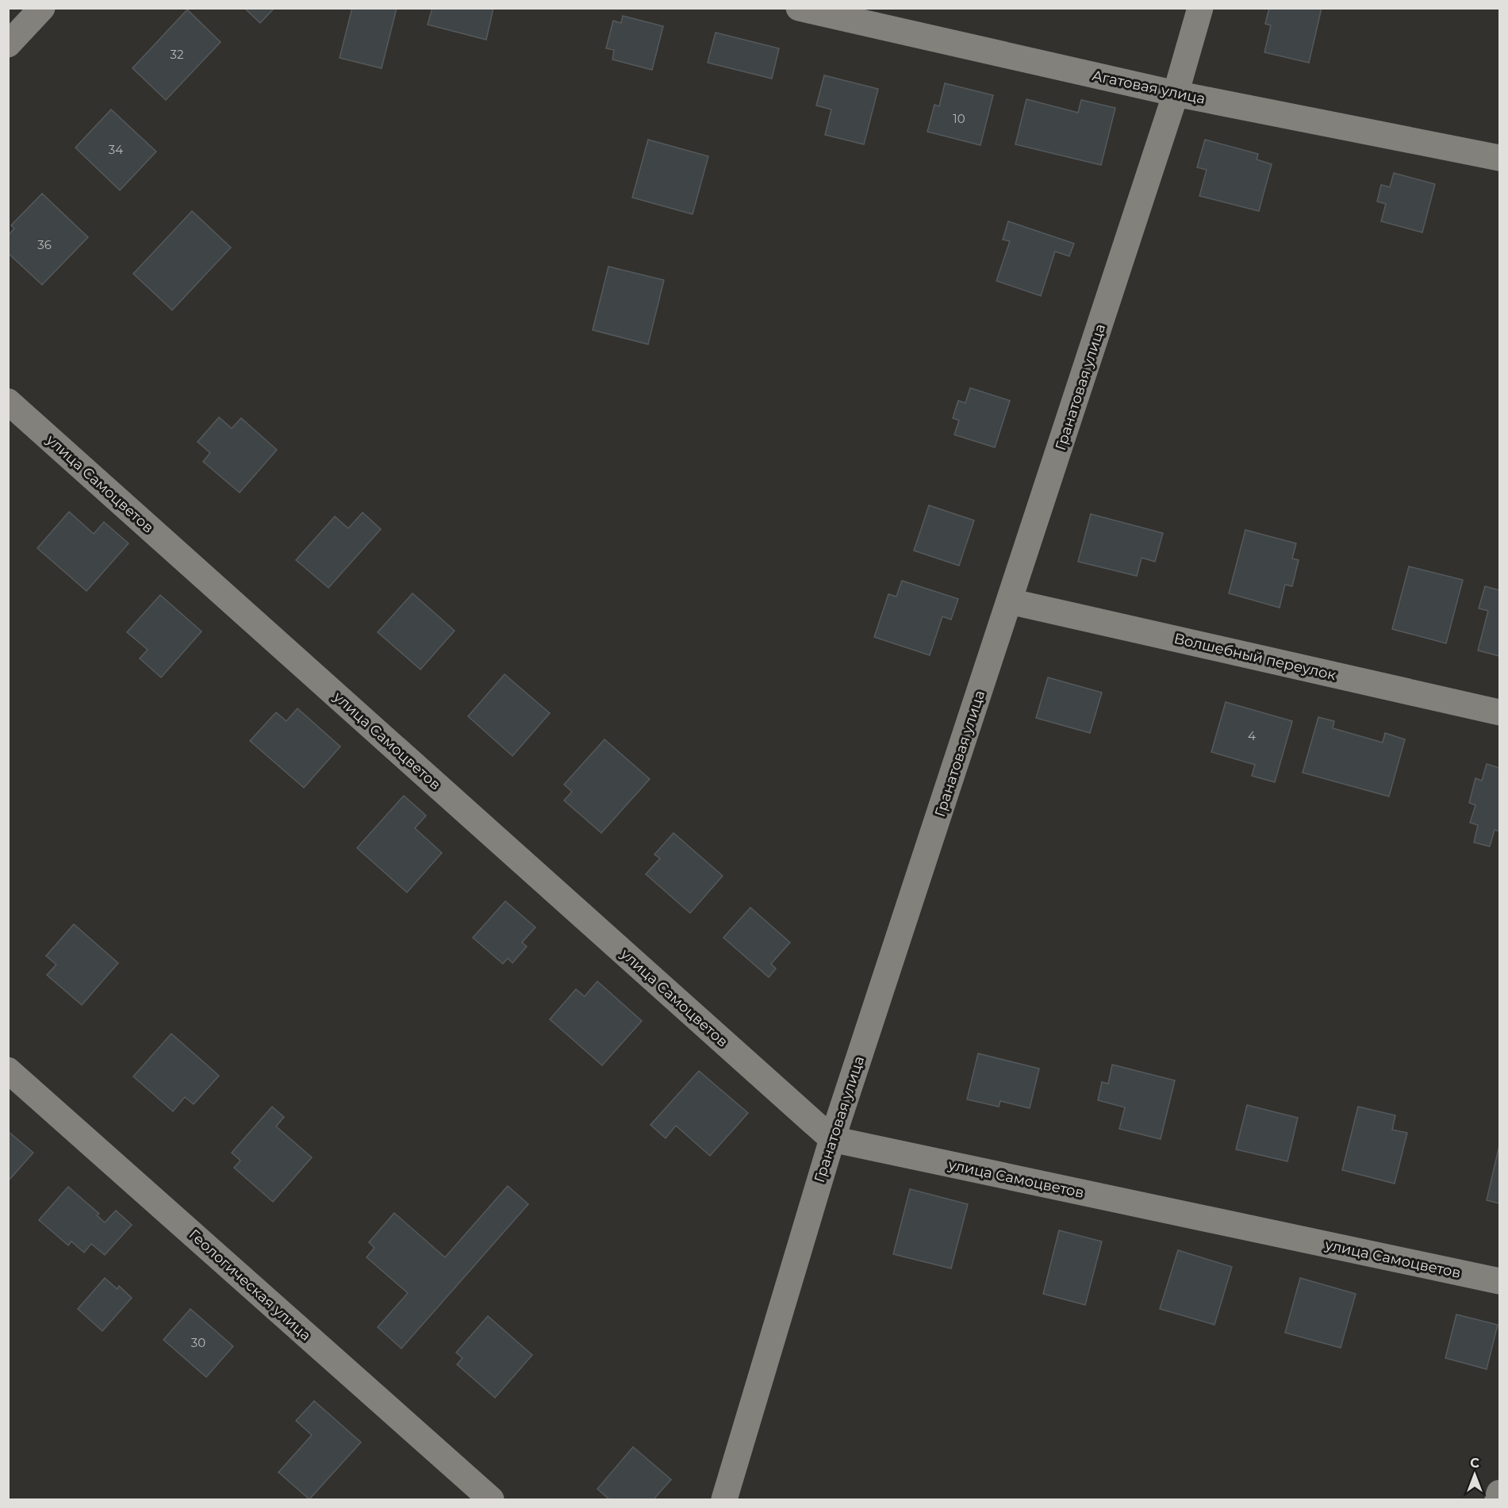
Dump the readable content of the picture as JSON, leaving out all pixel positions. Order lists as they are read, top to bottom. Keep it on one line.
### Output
{"streets":{"street":["Агатовая улица","Гранатовая улица","улица Самоцветов","Волшебный переулок","Геологическая улица"]},"crossings":[["Агатовая улица","Гранатовая улица"],["Гранатовая улица","улица Самоцветов"],["Гранатовая улица","Волшебный переулок"]],"house_numbers":["32","10","34","36","4","30"],"north":"top"}
